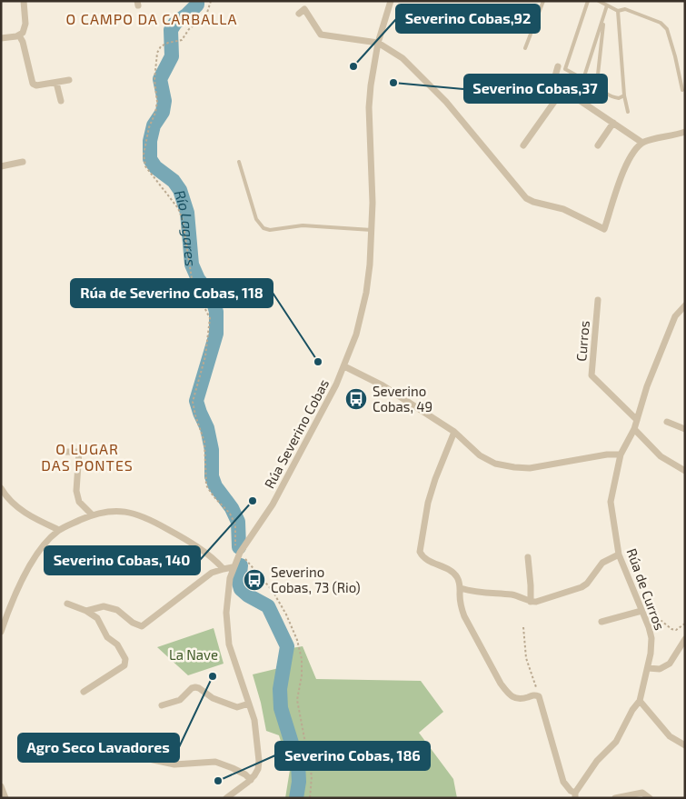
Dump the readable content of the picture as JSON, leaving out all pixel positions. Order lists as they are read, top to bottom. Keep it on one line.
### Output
{"streets":{"street":["Curros","Rúa Severino Cobas","Rúa de Curros"]},"crossings":[["Curros","Rúa de Curros"]],"districts":["O CAMPO DA CARBALLA","O LUGAR DAS PONTES"],"water":["Río Lagares"],"parks":["La Nave"],"places":{"other":["Severino Cobas,92","Severino Cobas,37","Rúa de Severino Cobas, 118","Severino Cobas, 140","Agro Seco Lavadores","Severino Cobas, 186"],"bus stop":["Severino Cobas, 49","Severino Cobas, 73 (Rio)"]}}
